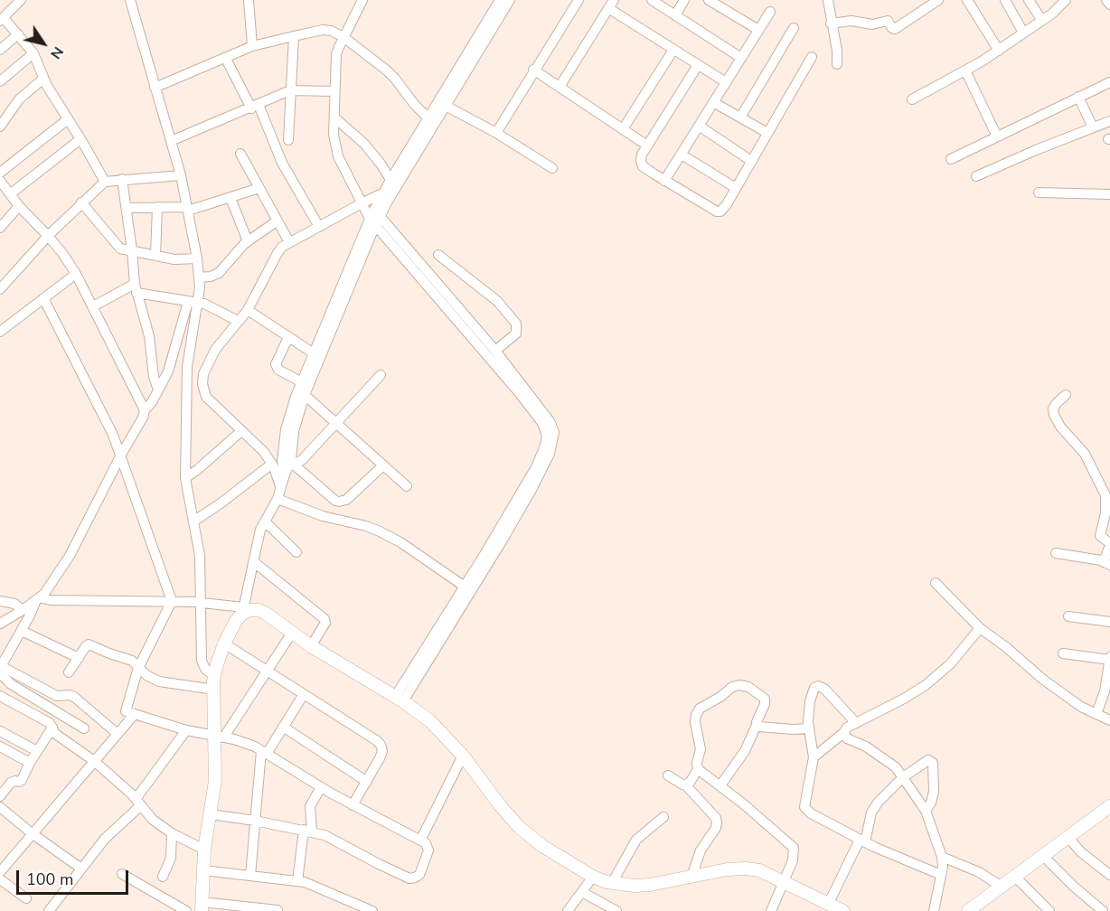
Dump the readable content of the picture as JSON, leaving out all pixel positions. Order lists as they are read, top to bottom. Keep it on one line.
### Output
{"scale_bar":"100 m","north":"bottom right"}
